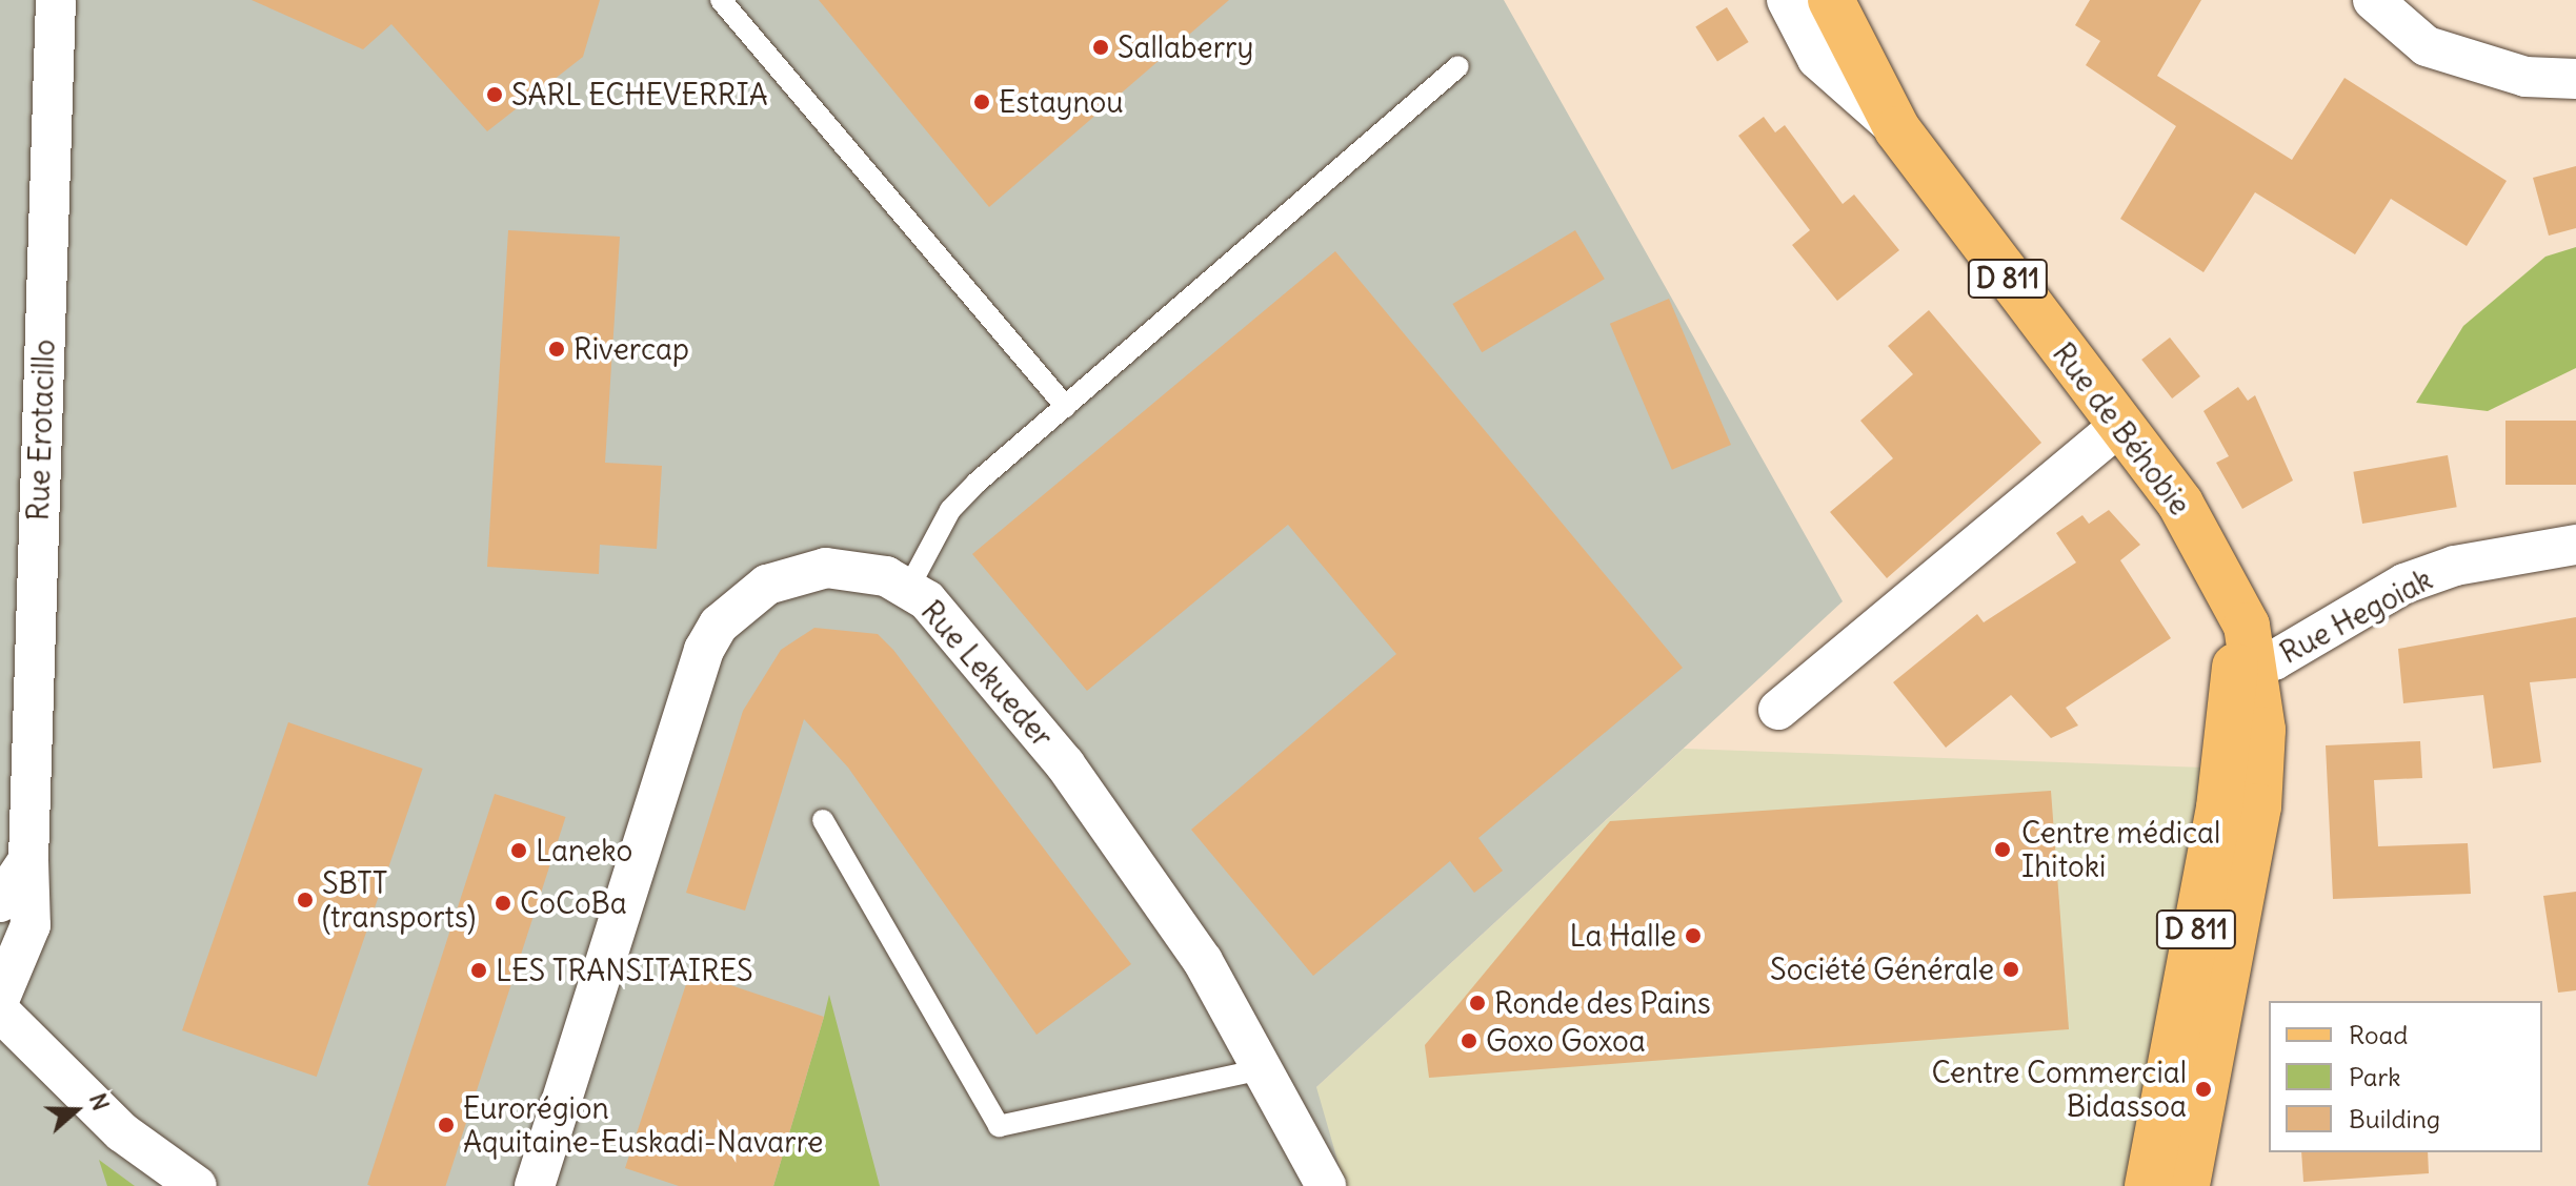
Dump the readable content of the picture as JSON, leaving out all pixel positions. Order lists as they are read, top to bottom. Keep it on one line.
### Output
{"streets":{"main road":["D 811","Rue de Béhobie"],"street":["Rue Erotacillo","Rue Hegoiak","Rue Lekueder"]},"crossings":[["Rue de Béhobie","Rue Hegoiak"]],"places":["Sallaberry","SARL ECHEVERRIA","Estaynou","Rivercap","Centre médical Ihitoki","Laneko","SBTT (transports)","CoCoBa","La Halle","Société Générale","LES TRANSITAIRES","Ronde des Pains","Goxo Goxoa","Centre Commercial Bidassoa","Eurorégion Aquitaine-Euskadi-Navarre"],"legend":["Road","Park","Building"],"north":"right"}
